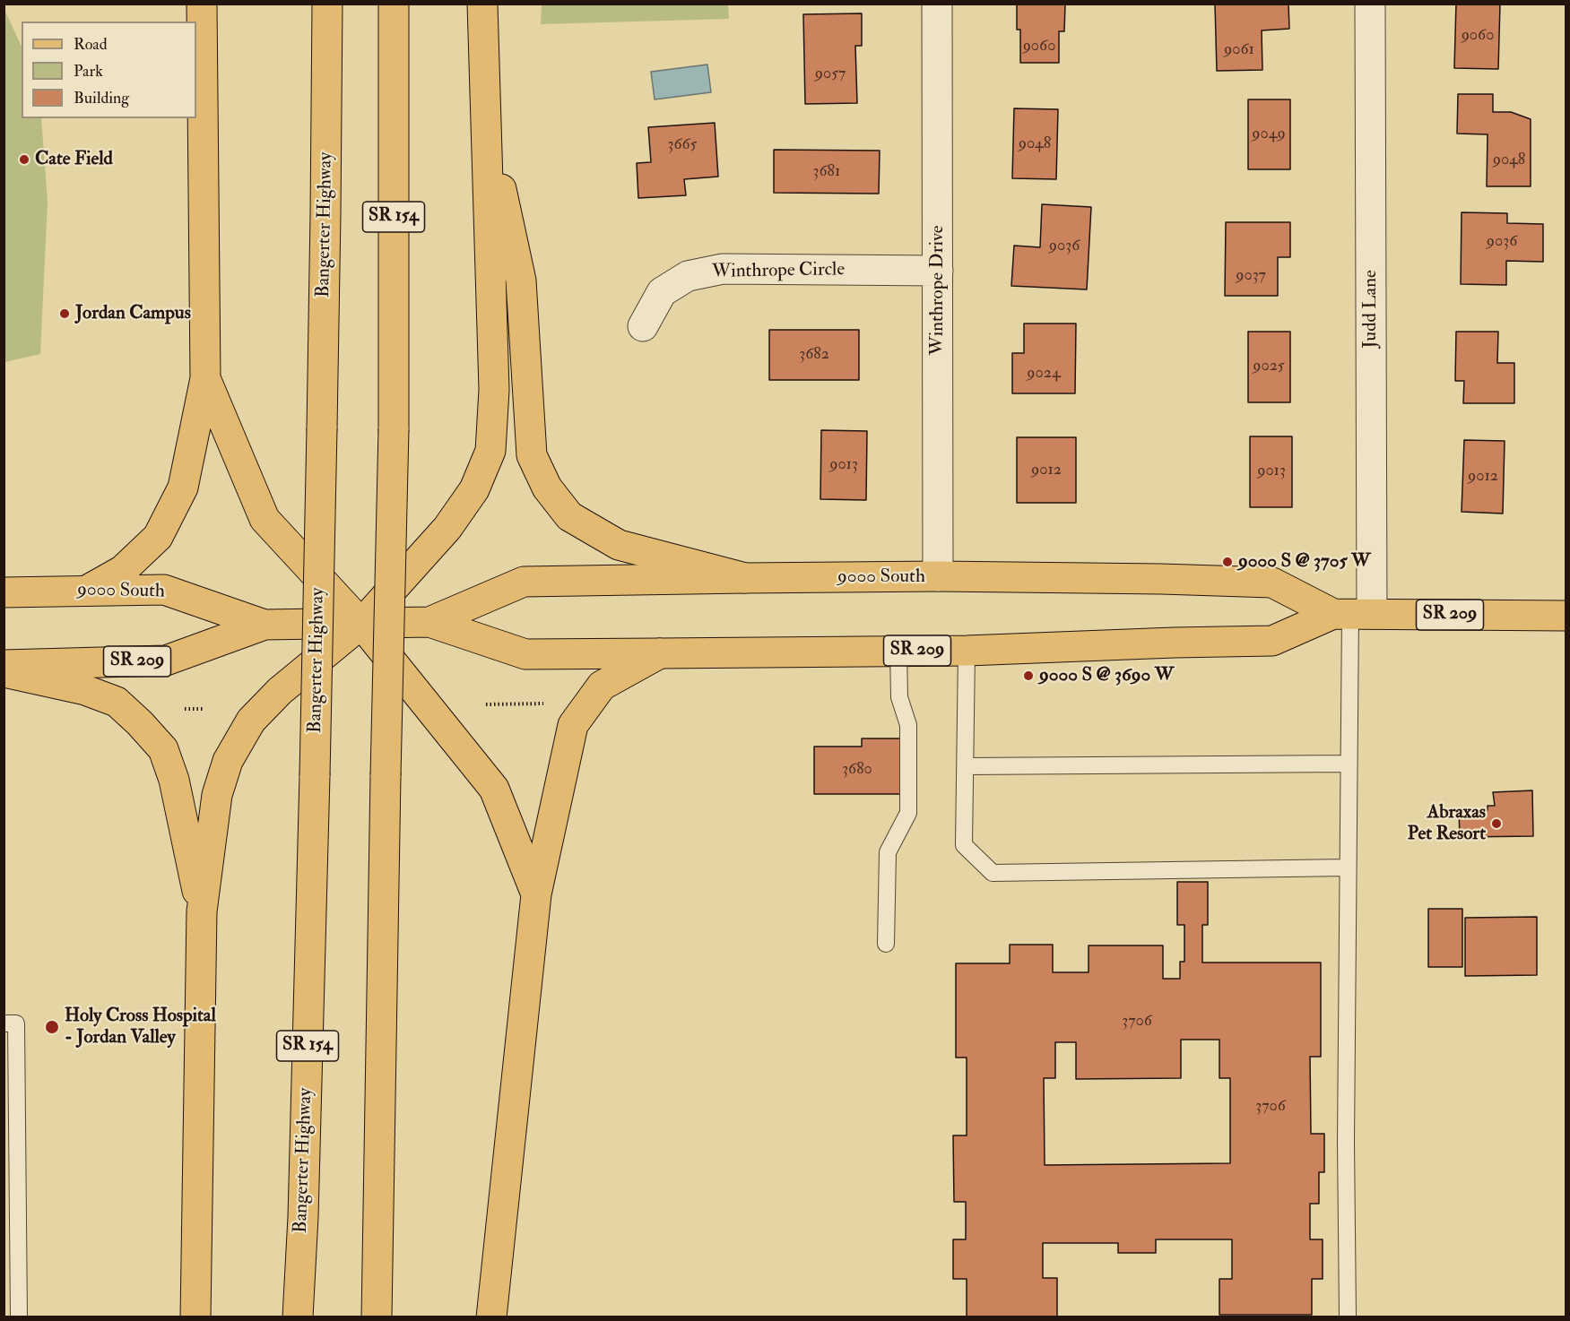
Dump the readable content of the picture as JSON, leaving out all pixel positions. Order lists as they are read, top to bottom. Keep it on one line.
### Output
{"streets":{"main road":["SR 154","Bangerter Highway","9000 South","SR 209"],"street":["Winthrope Circle","Winthrope Drive","Judd Lane"]},"crossings":[["Winthrope Circle","Winthrope Drive"],["Winthrope Drive","9000 South"],["Judd Lane","9000 South"]],"places":["Cate Field","Jordan Campus","9000 S @ 3705 W","9000 S @ 3690 W","Abraxas Pet Resort","Holy Cross Hospital - Jordan Valley"],"house_numbers":["9060","9060","9061","9057","9049","9048","3665","9048","3681","9036","9036","9037","3682","9025","9024","9013","9012","9013","9012","3680","3706","3706"],"legend":["Road","Park","Building"]}
